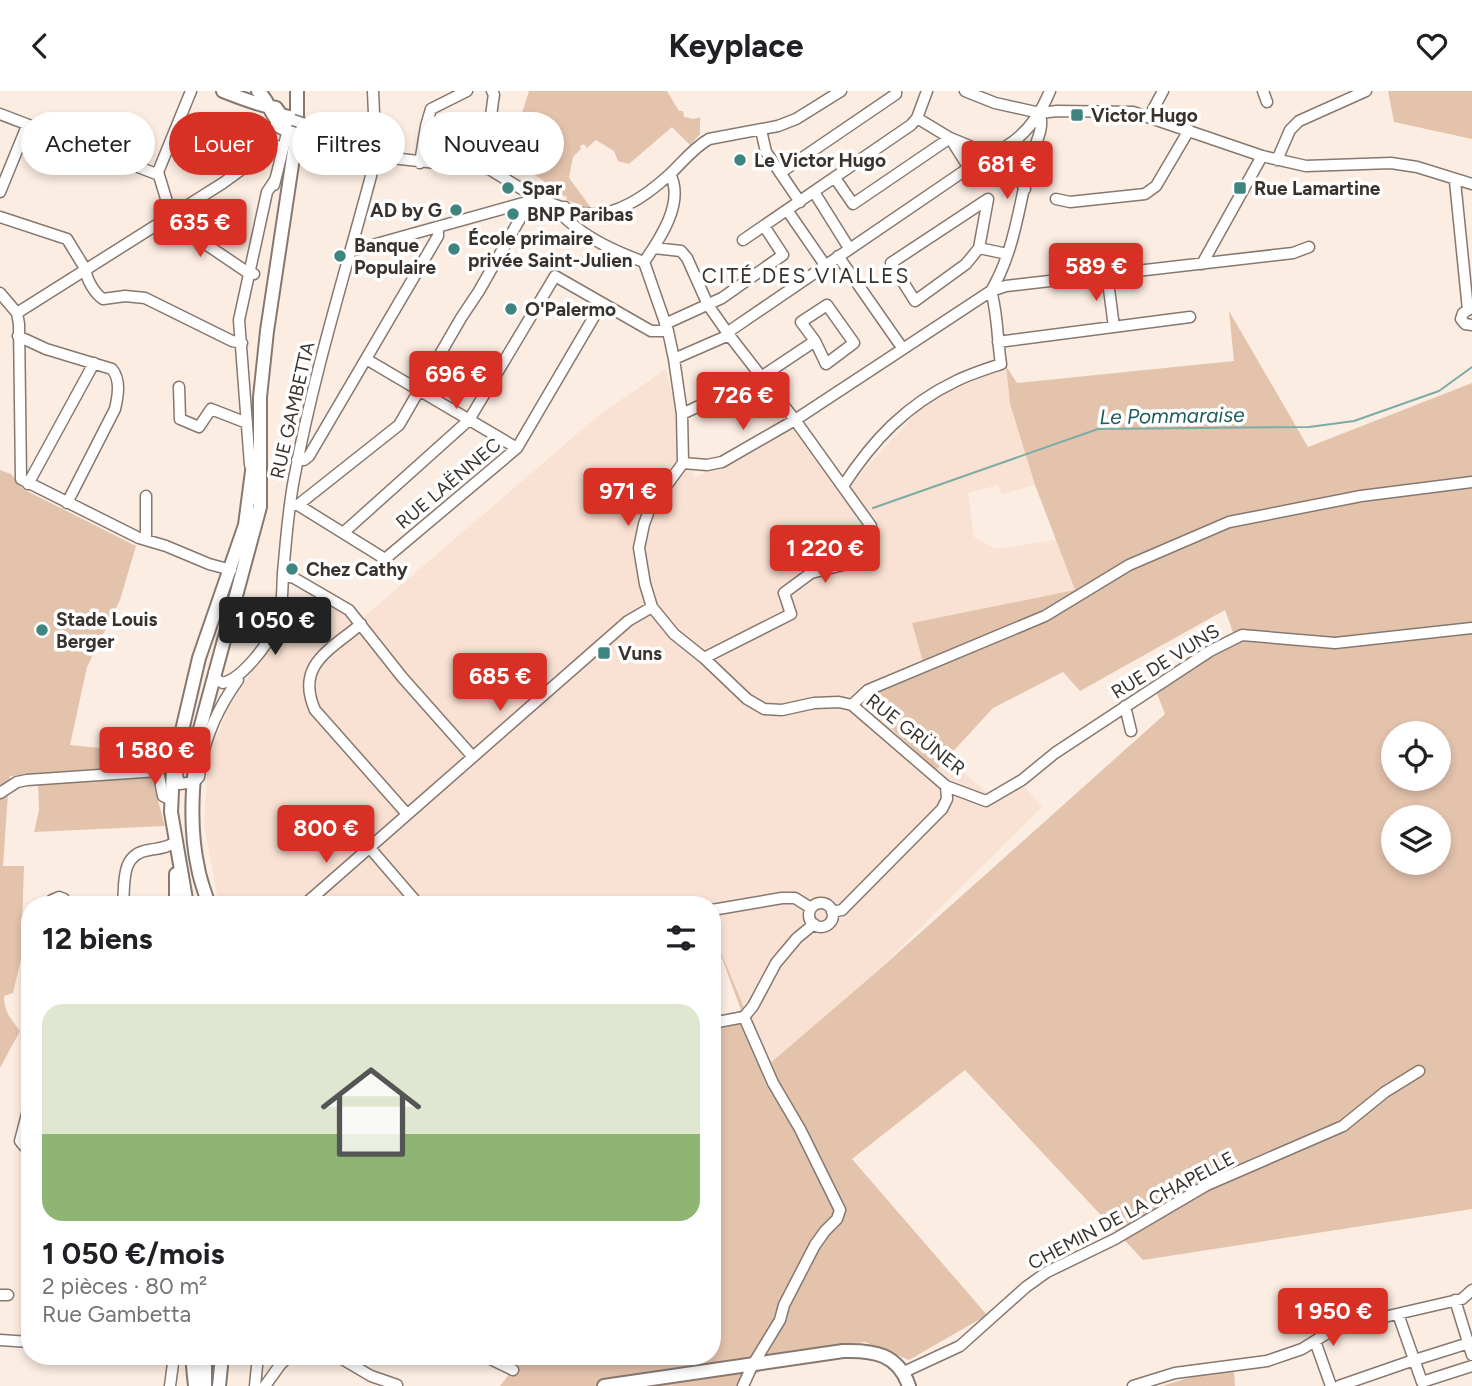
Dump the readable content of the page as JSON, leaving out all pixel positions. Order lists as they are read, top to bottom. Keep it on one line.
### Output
{"streets":{"street":["RUE GAMBETTA","RUE LAËNNEC","RUE DE VUNS","RUE GRÜNER","CHEMIN DE LA CHAPELLE"]},"crossings":[["RUE GAMBETTA","RUE LAËNNEC"],["RUE DE VUNS","RUE GRÜNER"]],"districts":["CITÉ DES VIALLES"],"water":["Le Pommaraise"],"places":{"transit":["Victor Hugo","Rue Lamartine","Vuns"],"other":["Le Victor Hugo","Spar","AD by G","BNP Paribas","École primaire privée Saint-Julien","Banque Populaire","O'Palermo","Chez Cathy","Stade Louis Berger"]},"page":{"header":"Keyplace","chip":["Acheter","Louer","Filtres","Nouveau"],"price":["681 €","635 €","589 €","696 €","726 €","971 €","1 220 €","1 050 €","685 €","1 580 €","800 €","1 950 €"],"heading":"12 biens","list":[{"name":"1 050 €/mois","note":"2 pièces · 80 m² · Rue Gambetta"}]}}
